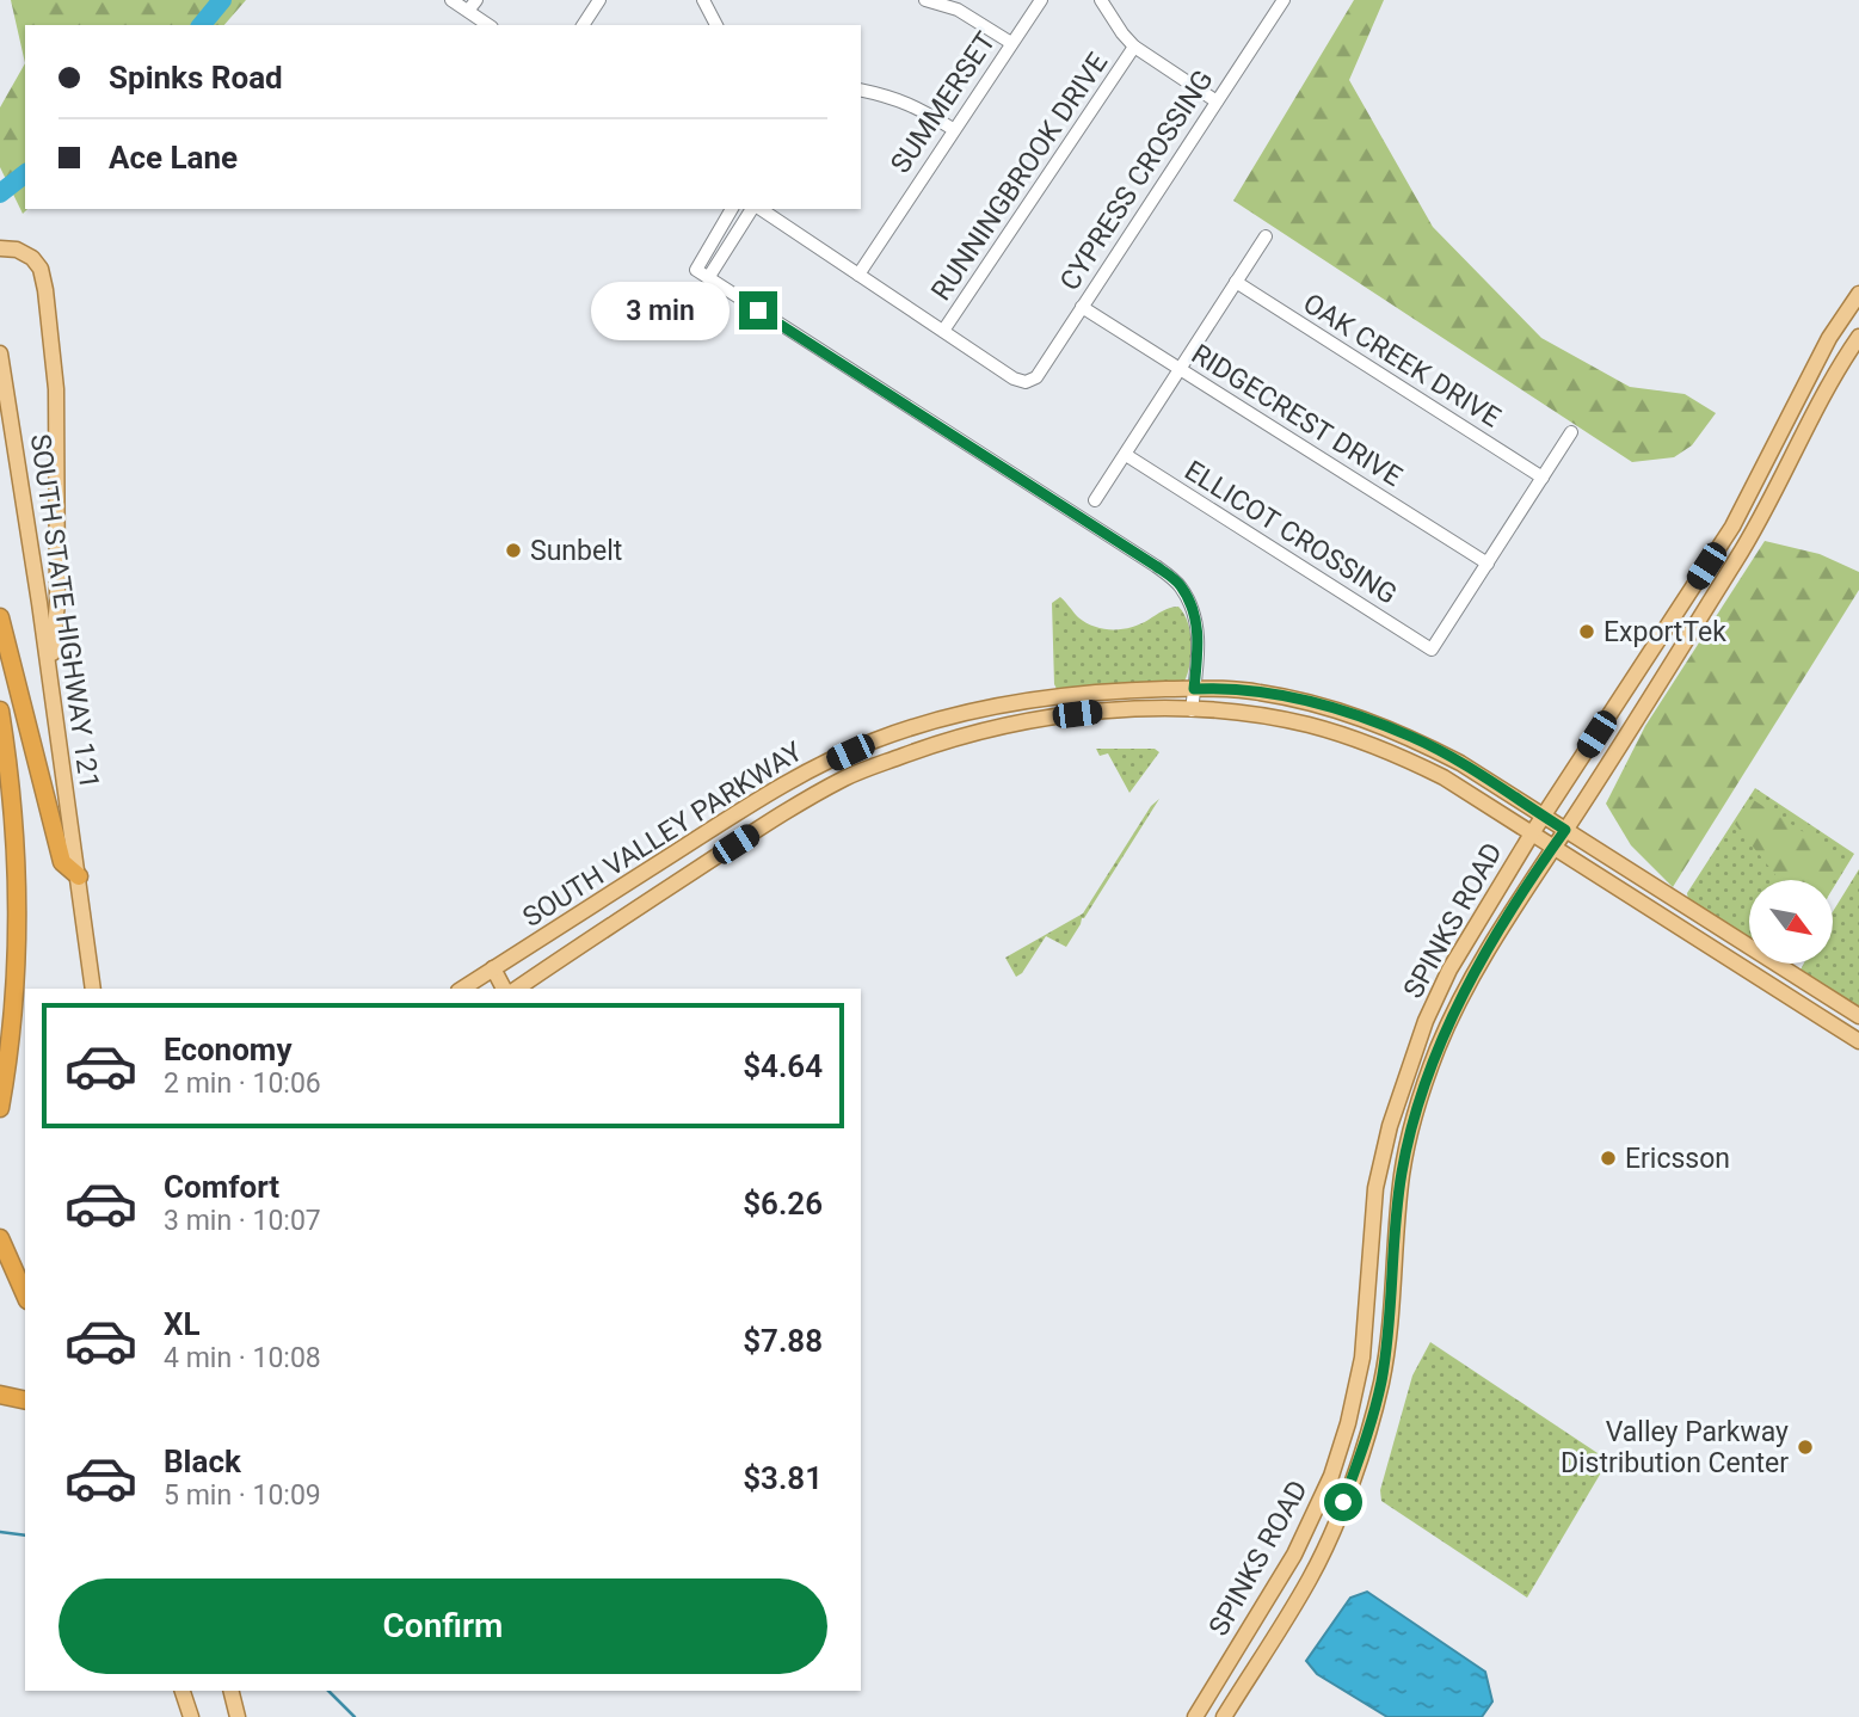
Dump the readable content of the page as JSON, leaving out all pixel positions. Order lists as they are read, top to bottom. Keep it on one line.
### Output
{"streets":{"main road":["SOUTH STATE HIGHWAY 121","SOUTH VALLEY PARKWAY","SPINKS ROAD"],"street":["SUMMERSET","RUNNINGBROOK DRIVE","CYPRESS CROSSING","OAK CREEK DRIVE","RIDGECREST DRIVE","ELLICOT CROSSING"]},"crossings":[["RUNNINGBROOK DRIVE","CYPRESS CROSSING"],["CYPRESS CROSSING","RIDGECREST DRIVE"],["RIDGECREST DRIVE","ELLICOT CROSSING"],["SOUTH VALLEY PARKWAY","SPINKS ROAD"]],"places":["Sunbelt","ExportTek","Ericsson","Valley Parkway Distribution Center"],"north":"bottom right","page":{"banner":["Spinks Road","Ace Lane"],"bubble":"3 min","list":[{"name":"Economy","note":"2 min · 10:06","value":"$4.64"},{"name":"Comfort","note":"3 min · 10:07","value":"$6.26"},{"name":"XL","note":"4 min · 10:08","value":"$7.88"},{"name":"Black","note":"5 min · 10:09","value":"$3.81"}],"buttons":"Confirm"}}
